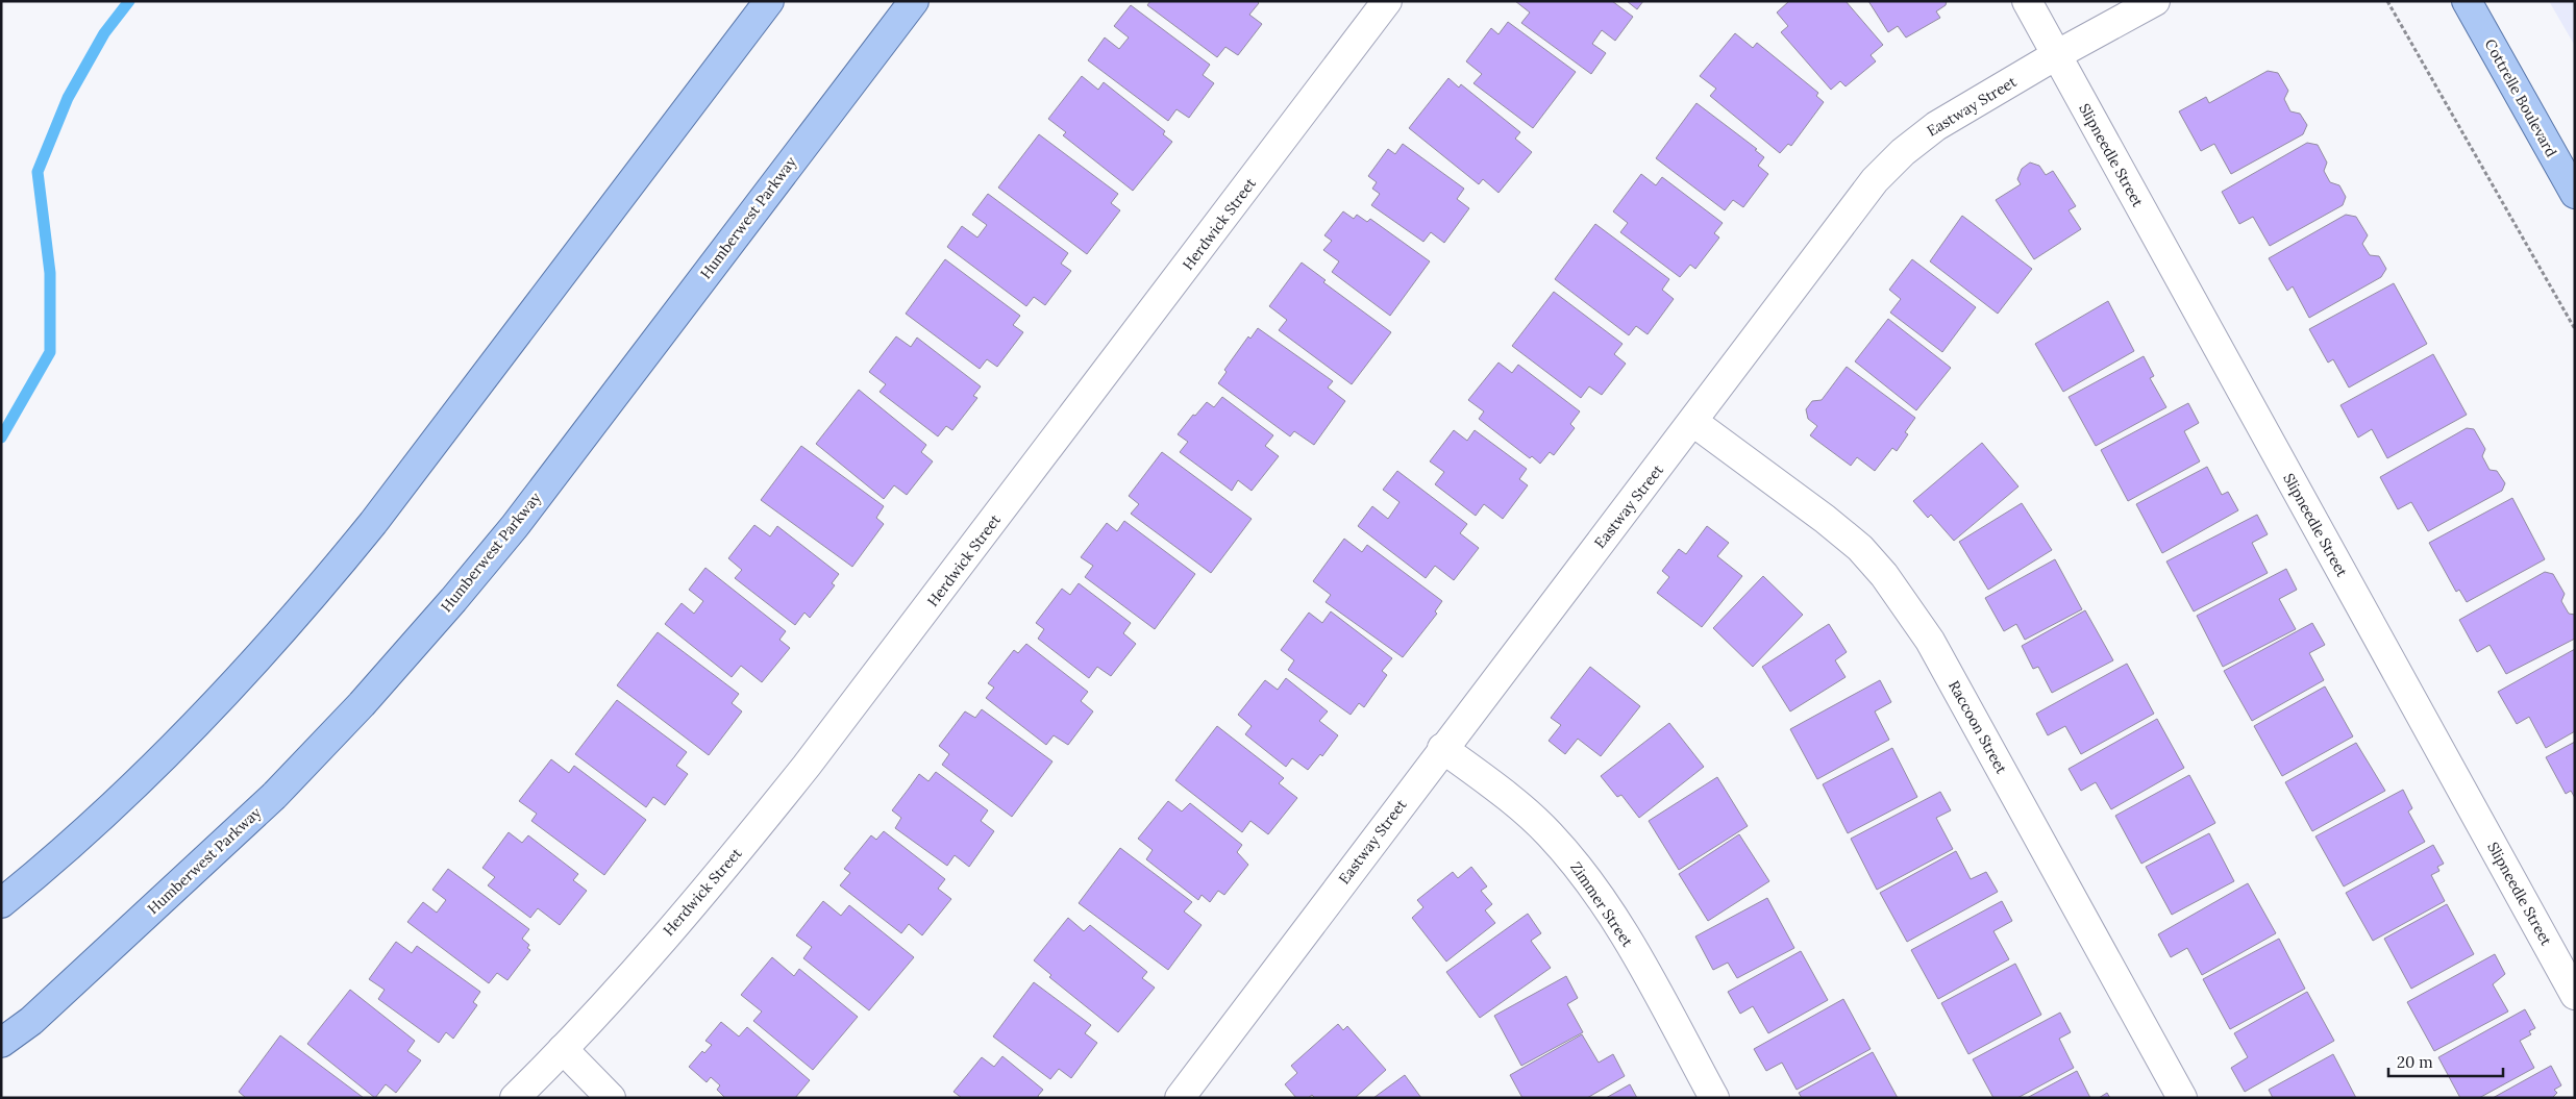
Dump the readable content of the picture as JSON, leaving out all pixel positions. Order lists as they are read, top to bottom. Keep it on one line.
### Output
{"streets":{"main road":["Cottrelle Boulevard","Humberwest Parkway"],"street":["Eastway Street","Slipneedle Street","Herdwick Street","Raccoon Street","Zimmer Street"]},"crossings":[["Eastway Street","Slipneedle Street"],["Eastway Street","Raccoon Street"],["Eastway Street","Zimmer Street"]],"scale_bar":"20 m"}
